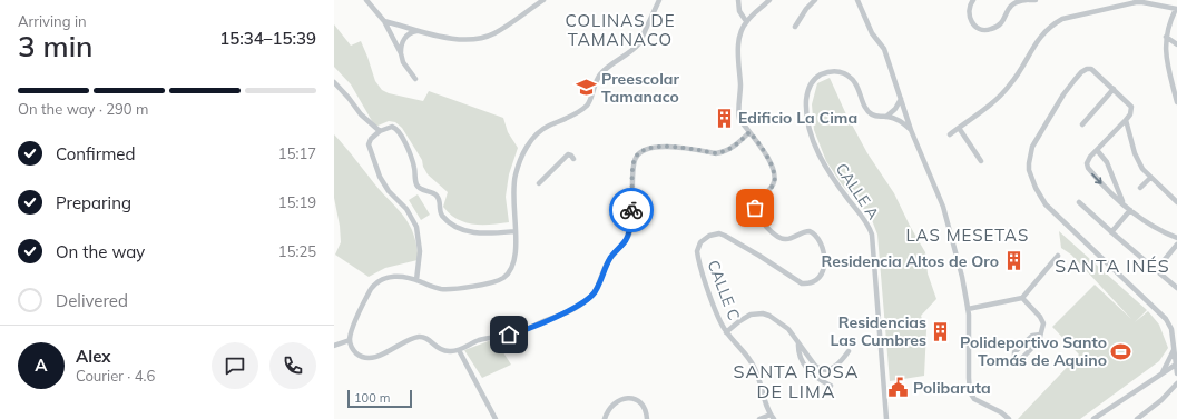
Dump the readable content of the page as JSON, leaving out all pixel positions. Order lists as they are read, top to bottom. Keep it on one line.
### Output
{"streets":{"street":["CALLE A","CALLE C"]},"districts":["COLINAS DE TAMANACO","LAS MESETAS","SANTA INÉS","SANTA ROSA DE LIMA"],"places":{"school or university":["Preescolar Tamanaco"],"building":["Edificio La Cima","Residencia Altos de Oro","Residencias Las Cumbres"],"sports":["Polideportivo Santo Tomás de Aquino"],"public building":["Polibaruta"]},"scale_bar":"100 m","page":{"heading":["3 min","Arriving in","15:34–15:39"],"panel":["Alex","Courier · 4.6"],"bar":"On the way · 290 m","list":[["Confirmed","15:17"],["Preparing","15:19"],["On the way","15:25"],"Delivered"],"round":"A","scale":"100 m"}}
